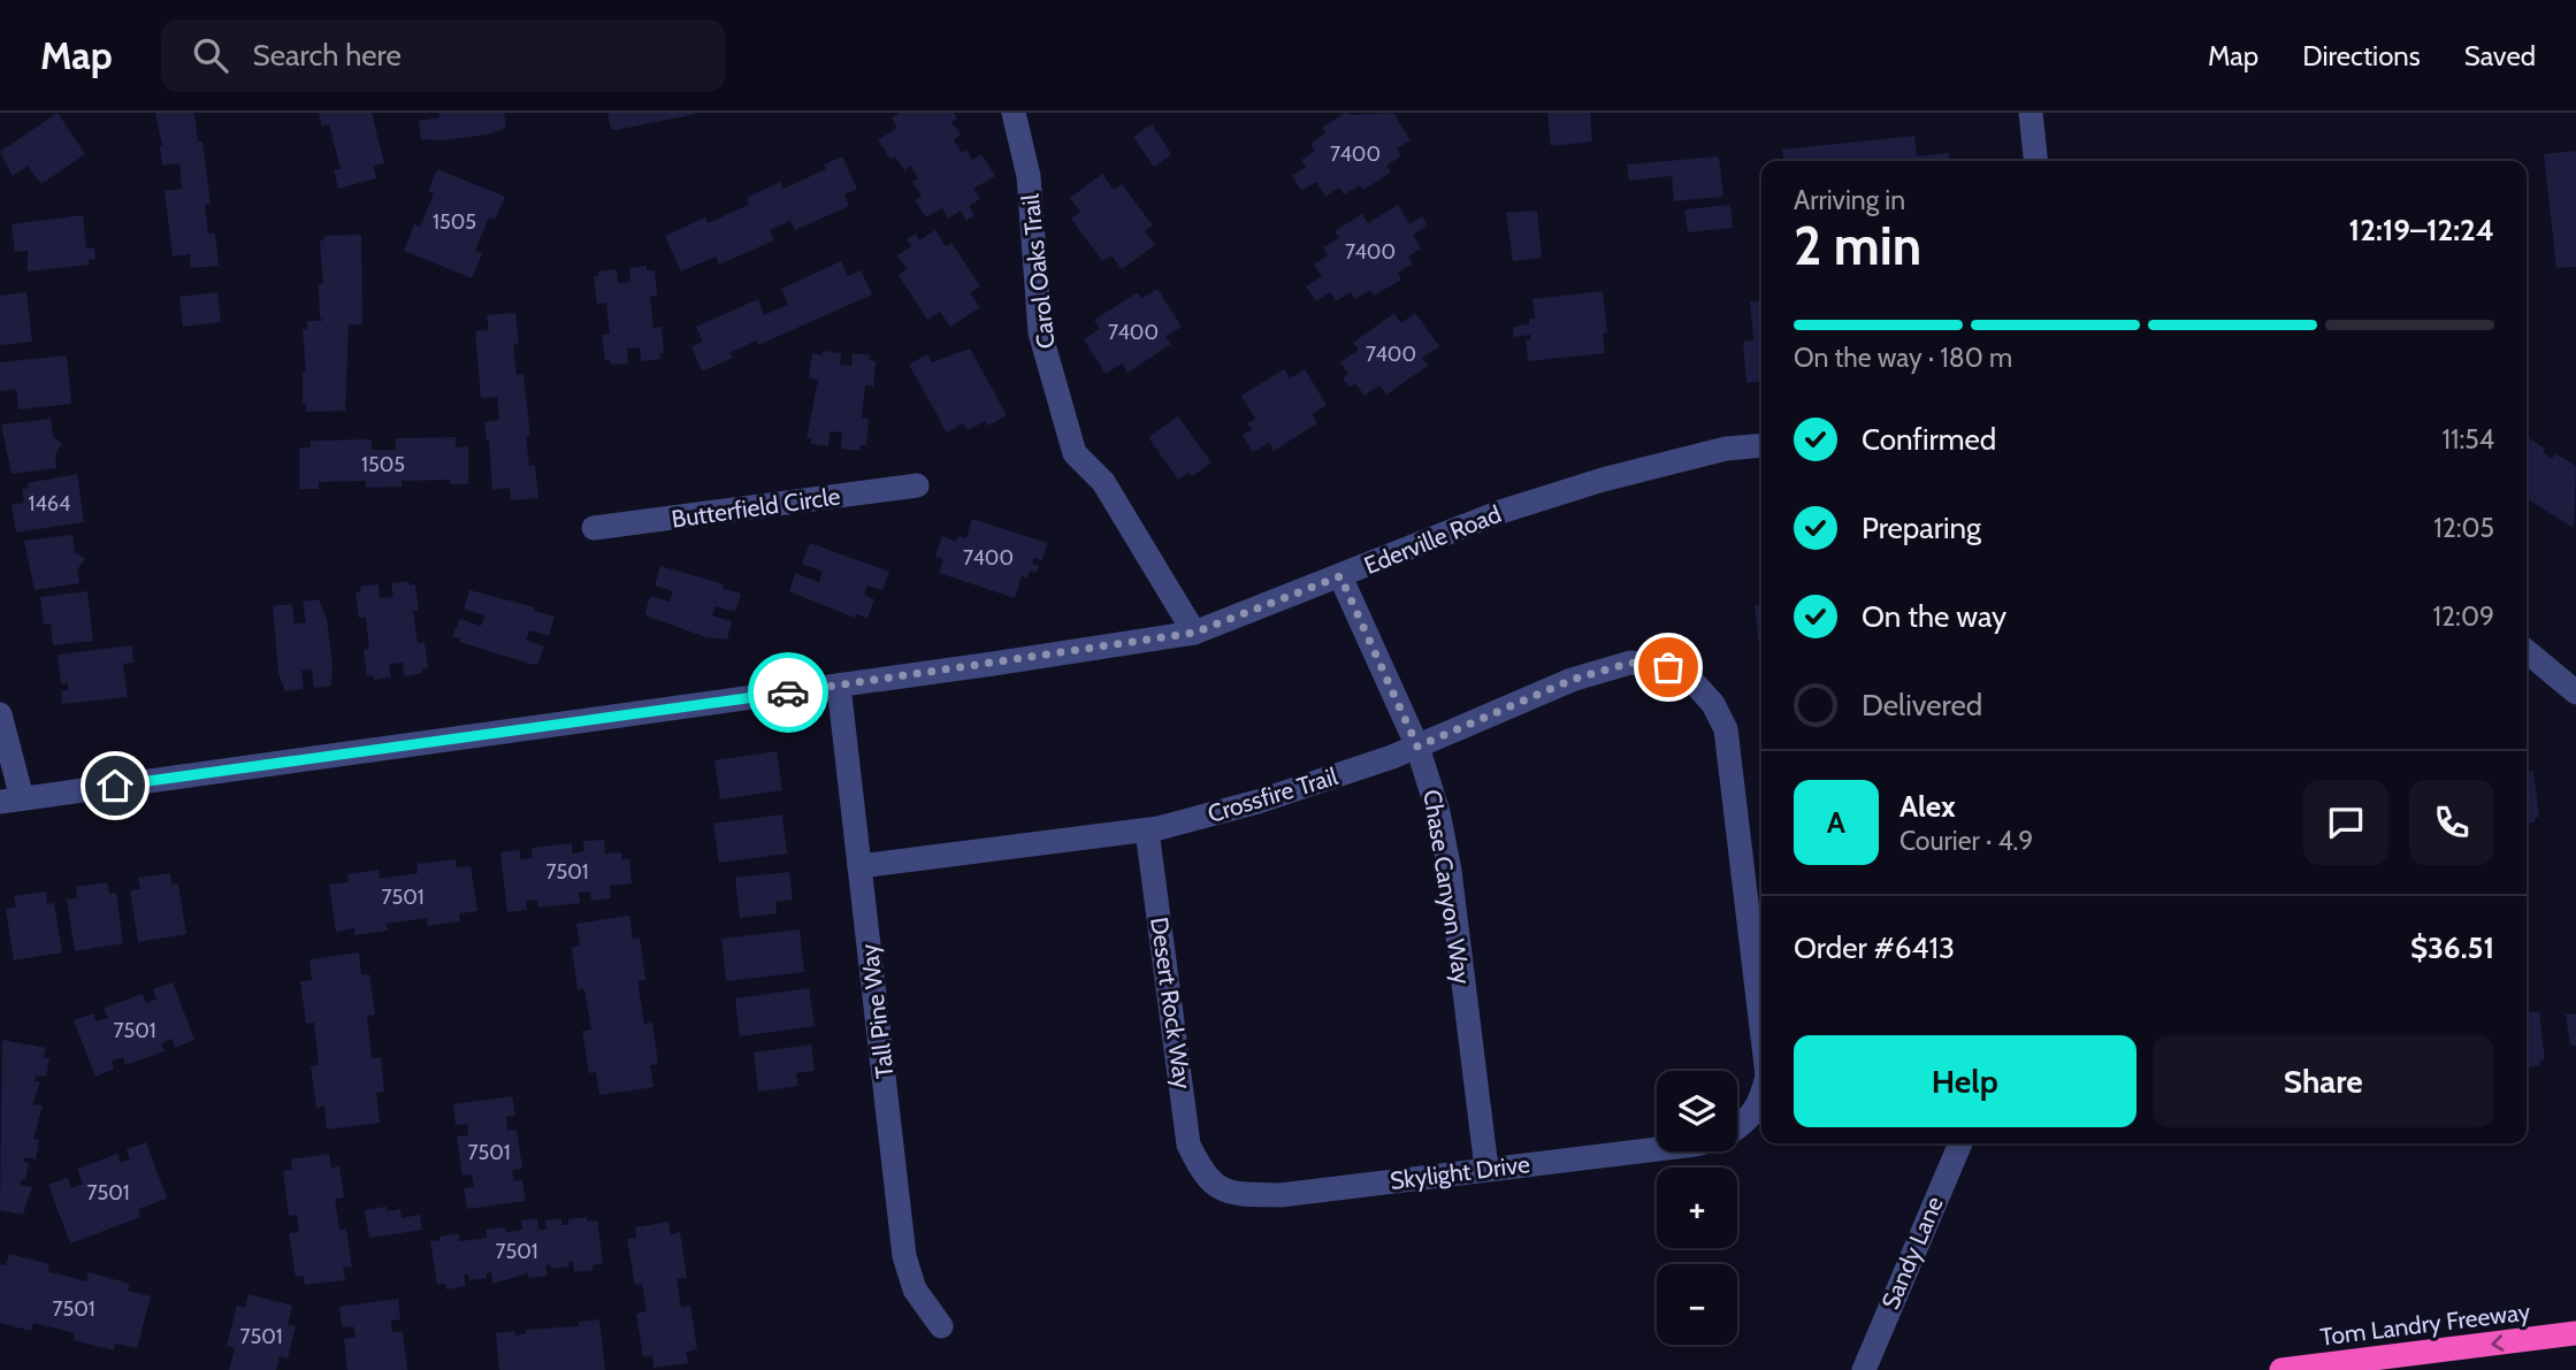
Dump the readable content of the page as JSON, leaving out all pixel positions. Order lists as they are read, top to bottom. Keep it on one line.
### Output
{"streets":{"highway":["Tom Landry Freeway"],"street":["Carol Oaks Trail","Butterfield Circle","Ederville Road","Crossfire Trail","Chase Canyon Way","Desert Rock Way","Tall Pine Way","Skylight Drive","Sandy Lane"]},"crossings":[["Carol Oaks Trail","Ederville Road"],["Ederville Road","Chase Canyon Way"],["Ederville Road","Tall Pine Way"],["Crossfire Trail","Chase Canyon Way"],["Crossfire Trail","Desert Rock Way"],["Crossfire Trail","Tall Pine Way"],["Crossfire Trail","Skylight Drive"],["Chase Canyon Way","Skylight Drive"],["Desert Rock Way","Skylight Drive"]],"one_way":["Tom Landry Freeway"],"house_numbers":["7400","1505","7400","7400","7400","1505","1464","7400","7501","7501","7501","7501","7501","7501","7501","7501"],"page":{"header":"Map","search":"Search here","nav":["Map","Directions","Saved"],"heading":["2 min","Arriving in","12:19–12:24"],"panel":["Alex","Courier · 4.9","Order #6413","$36.51"],"bar":"On the way · 180 m","list":[["Confirmed","11:54"],["Preparing","12:05"],["On the way","12:09"],"Delivered"],"round":"A","buttons":["Help","Share"],"map_buttons":["+","−"]}}
